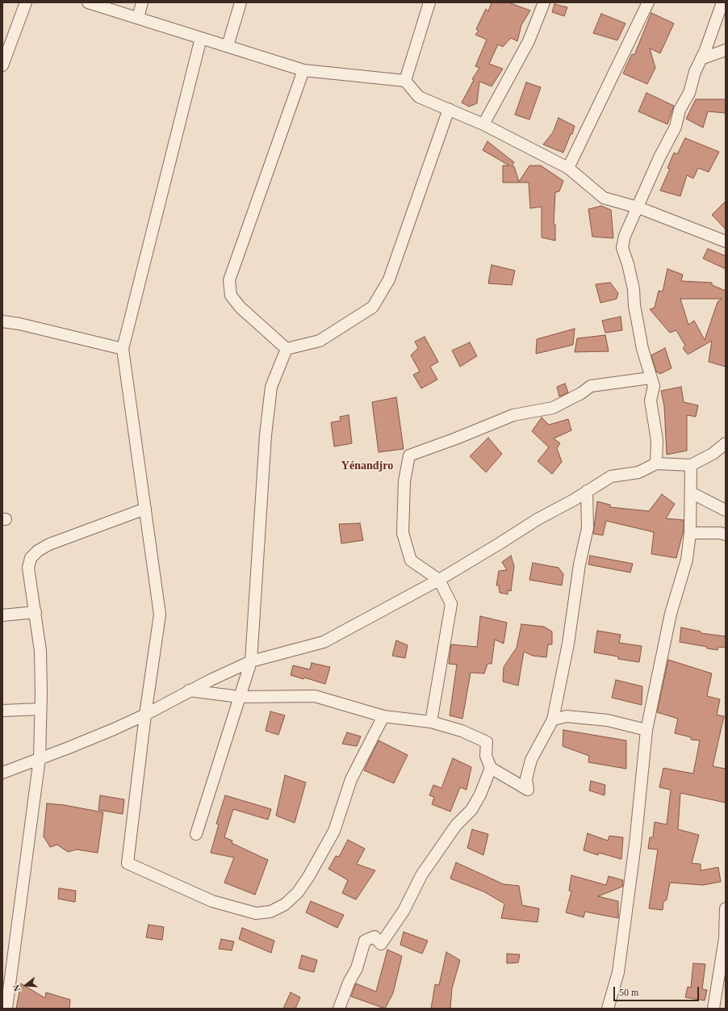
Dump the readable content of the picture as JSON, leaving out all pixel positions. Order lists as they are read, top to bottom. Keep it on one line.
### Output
{"districts":["Yénandjro"],"scale_bar":"50 m","north":"left"}
